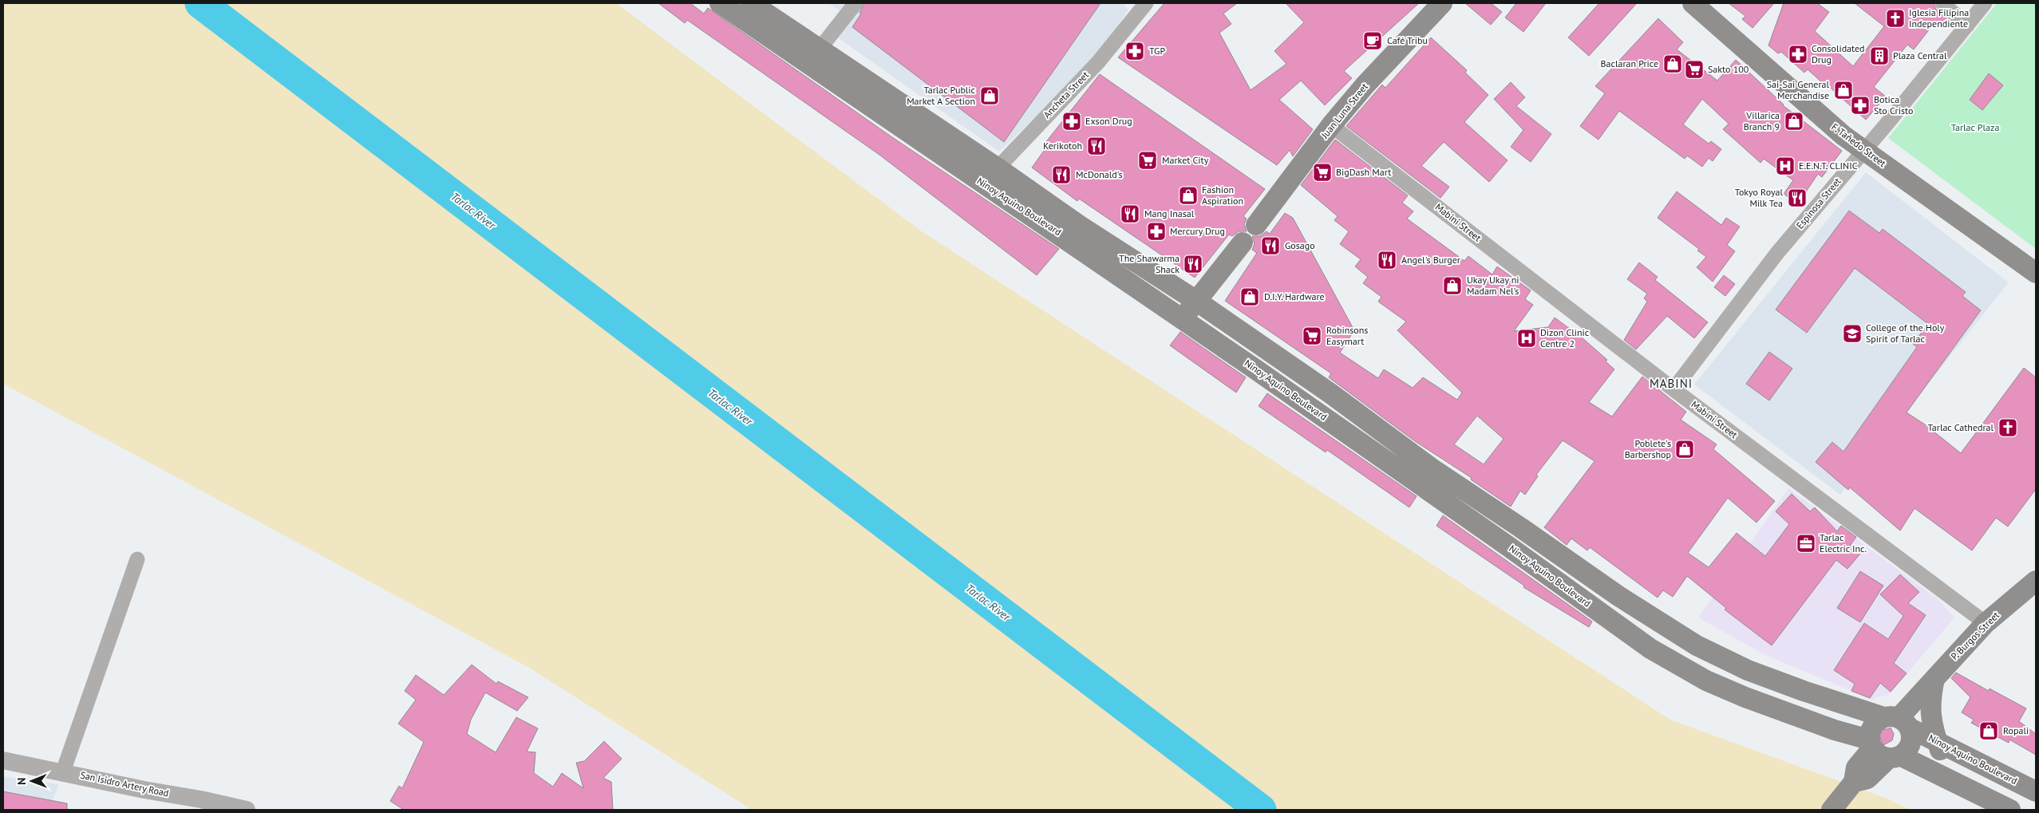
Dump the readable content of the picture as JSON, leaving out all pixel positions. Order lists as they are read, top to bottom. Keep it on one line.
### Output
{"streets":{"main road":["Juan Luna Street","F. Tañedo Street","Ninoy Aquino Boulevard","P. Burgos Street"],"street":["Ancheta Street","Espinosa Street","Mabini Street","San Isidro Artery Road"]},"crossings":[["Ancheta Street","Ninoy Aquino Boulevard"],["Juan Luna Street","Mabini Street"],["F. Tañedo Street","Espinosa Street"],["Espinosa Street","Mabini Street"],["Ninoy Aquino Boulevard","P. Burgos Street"],["Mabini Street","P. Burgos Street"]],"districts":["MABINI"],"water":["Tarlac River"],"parks":["Tarlac Plaza"],"places":{"church":["Iglesia Filipina Independiente","Tarlac Cathedral"],"cafe":["Café Tribu"],"pharmacy":["TGP","Consolidated Drug","Botica Sto Cristo","Exson Drug","Mercury Drug"],"building":["Plaza Central"],"shop":["Baclaran Price","Sai-Sai General Merchandise","Tarlac Public Market A Section","Villarica Branch 9","Fashion Aspiration","Ukay Ukay ni Madam Nel's","D.I.Y. Hardware","Poblete's Barbershop","Ropali"],"supermarket":["Sakto 100","Market City","BigDash Mart","Robinsons Easymart"],"restaurant":["Kerikotoh","McDonald's","Tokyo Royal Milk Tea","Mang Inasal","Gosago","Angel's Burger","The Shawarma Shack"],"hospital":["E.E.N.T. CLINIC","Dizon Clinic Centre 2"],"school or university":["College of the Holy Spirit of Tarlac"],"office":["Tarlac Electric Inc."]},"north":"left"}
